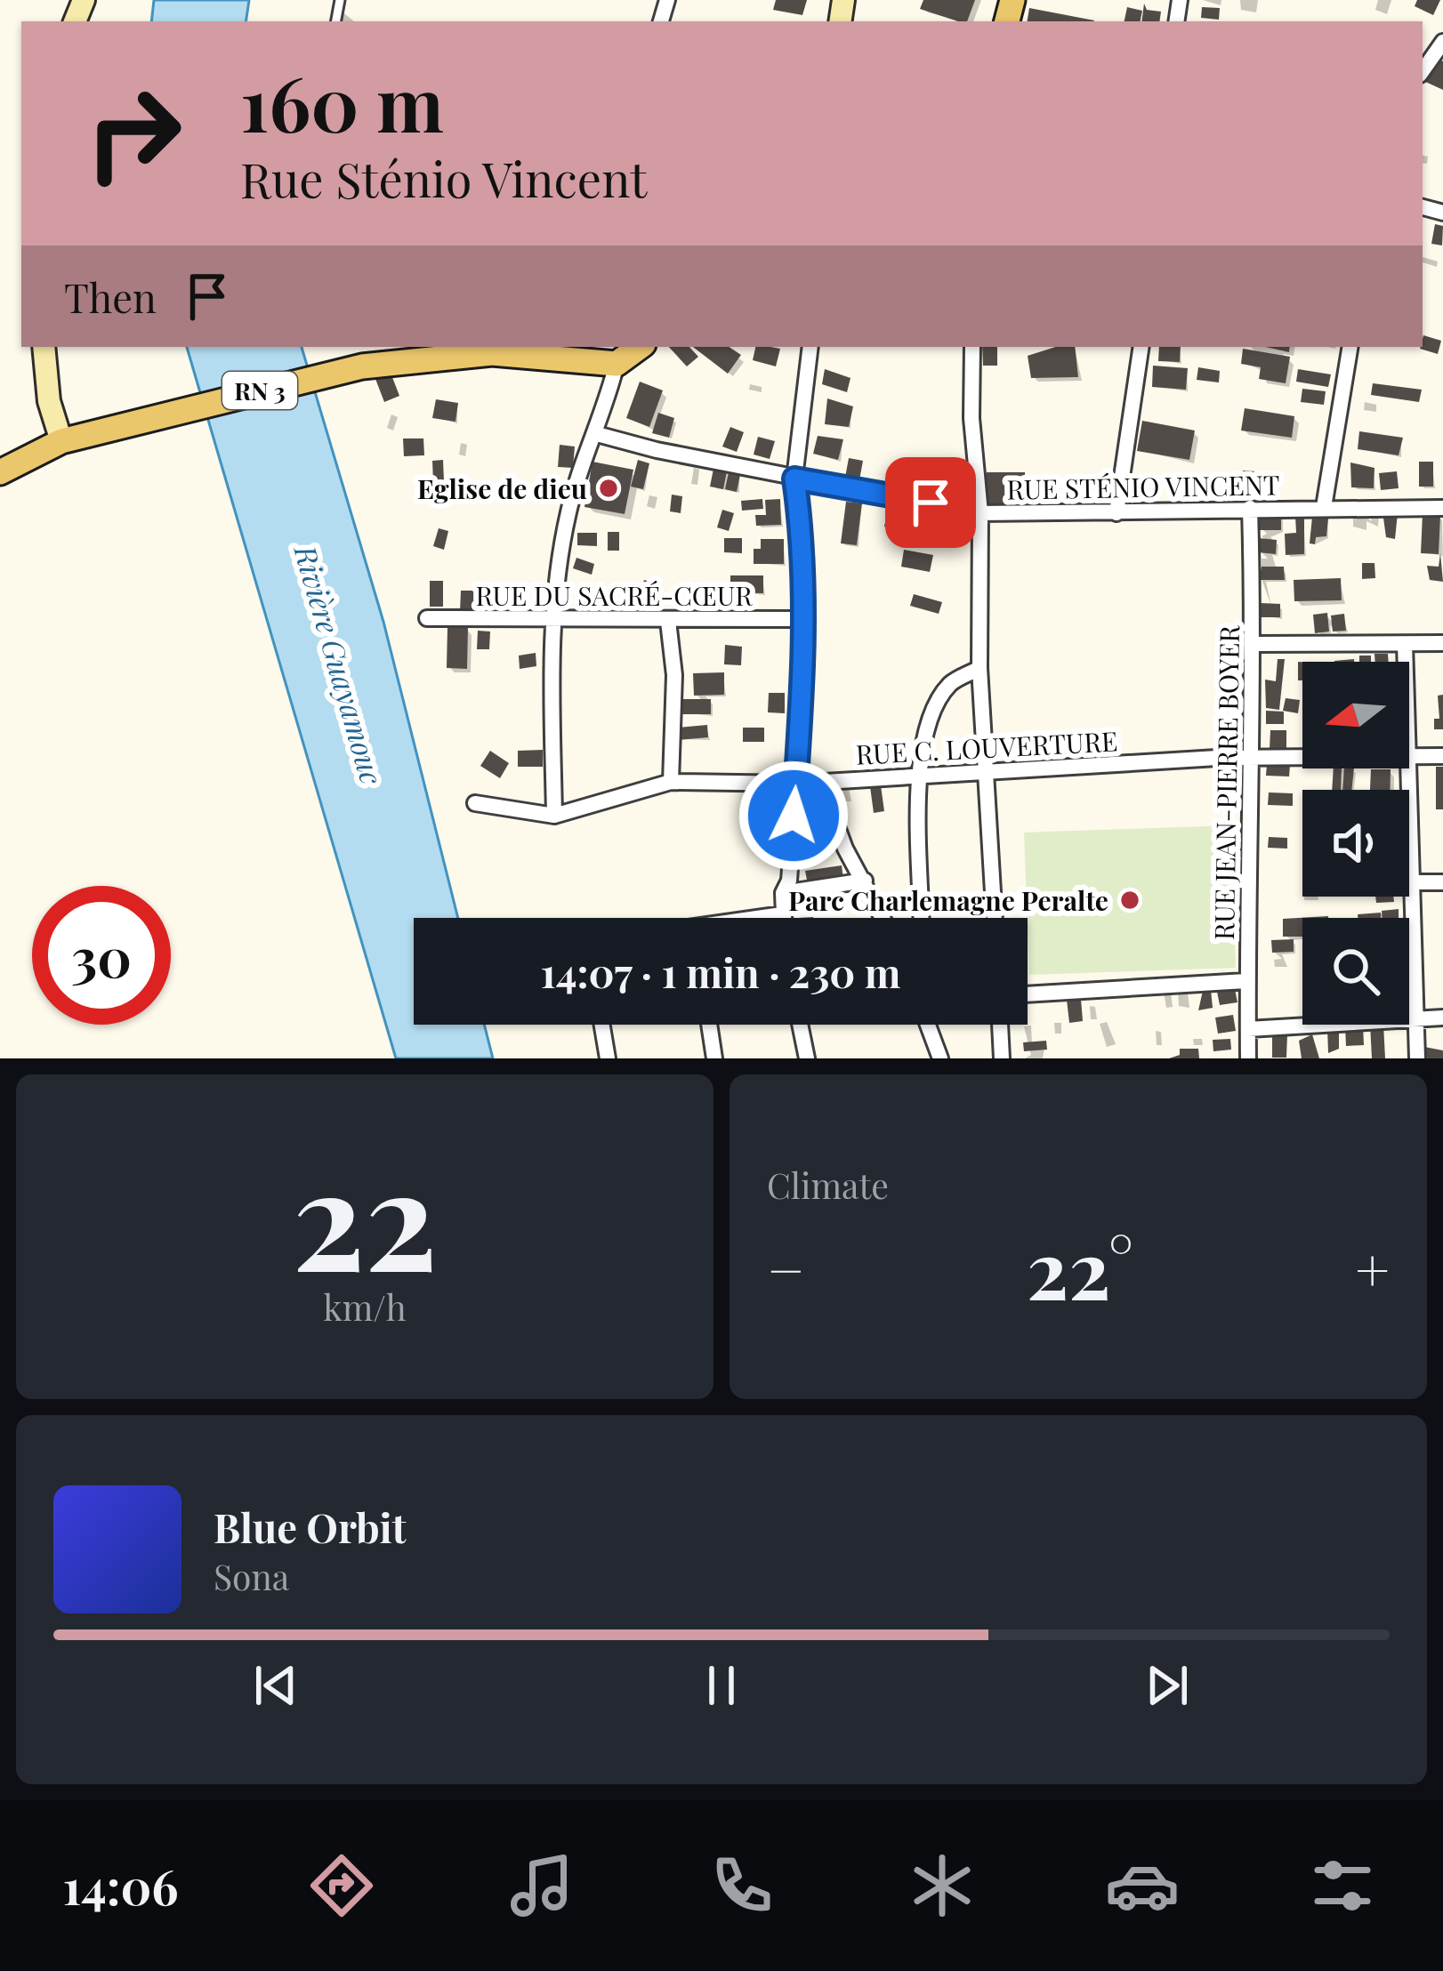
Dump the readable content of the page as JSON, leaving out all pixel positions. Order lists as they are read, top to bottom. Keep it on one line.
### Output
{"streets":{"main road":["RN 3"],"street":["RUE STÉNIO VINCENT","RUE DU SACRÉ-CŒUR","RUE C. LOUVERTURE","RUE JEAN-PIERRE BOYER"]},"crossings":[["RUE STÉNIO VINCENT","RUE JEAN-PIERRE BOYER"],["RUE C. LOUVERTURE","RUE JEAN-PIERRE BOYER"]],"water":["Rivière Guayamouc"],"places":["Eglise de dieu","Parc Charlemagne Peralte"],"north":"left","page":{"turn":["160 m","Rue Sténio Vincent"],"then":"Then","limit":"30","trip":"14:07 · 1 min · 230 m","tile":[["22","km/h"],"Climate"],"heat":["−","22°","+"],"song":["Blue Orbit","Sona"],"tabs":"14:06"}}
